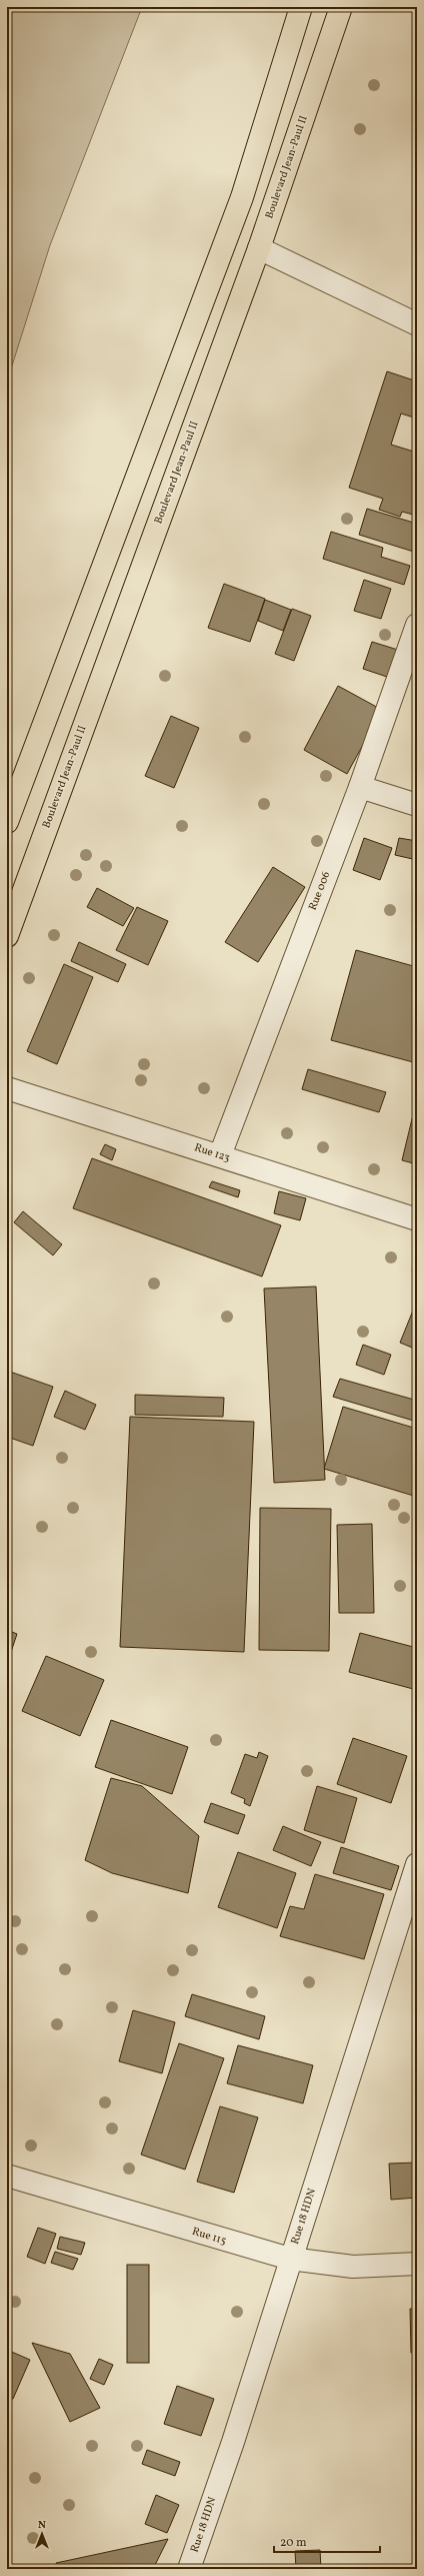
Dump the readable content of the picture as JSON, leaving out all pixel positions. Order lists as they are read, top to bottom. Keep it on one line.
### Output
{"streets":{"main road":["Boulevard Jean-Paul II"],"street":["Rue 006","Rue 123","Rue 18 HDN","Rue 115"]},"crossings":[["Rue 006","Rue 123"],["Rue 18 HDN","Rue 115"]],"scale_bar":"20 m","north":"top"}
